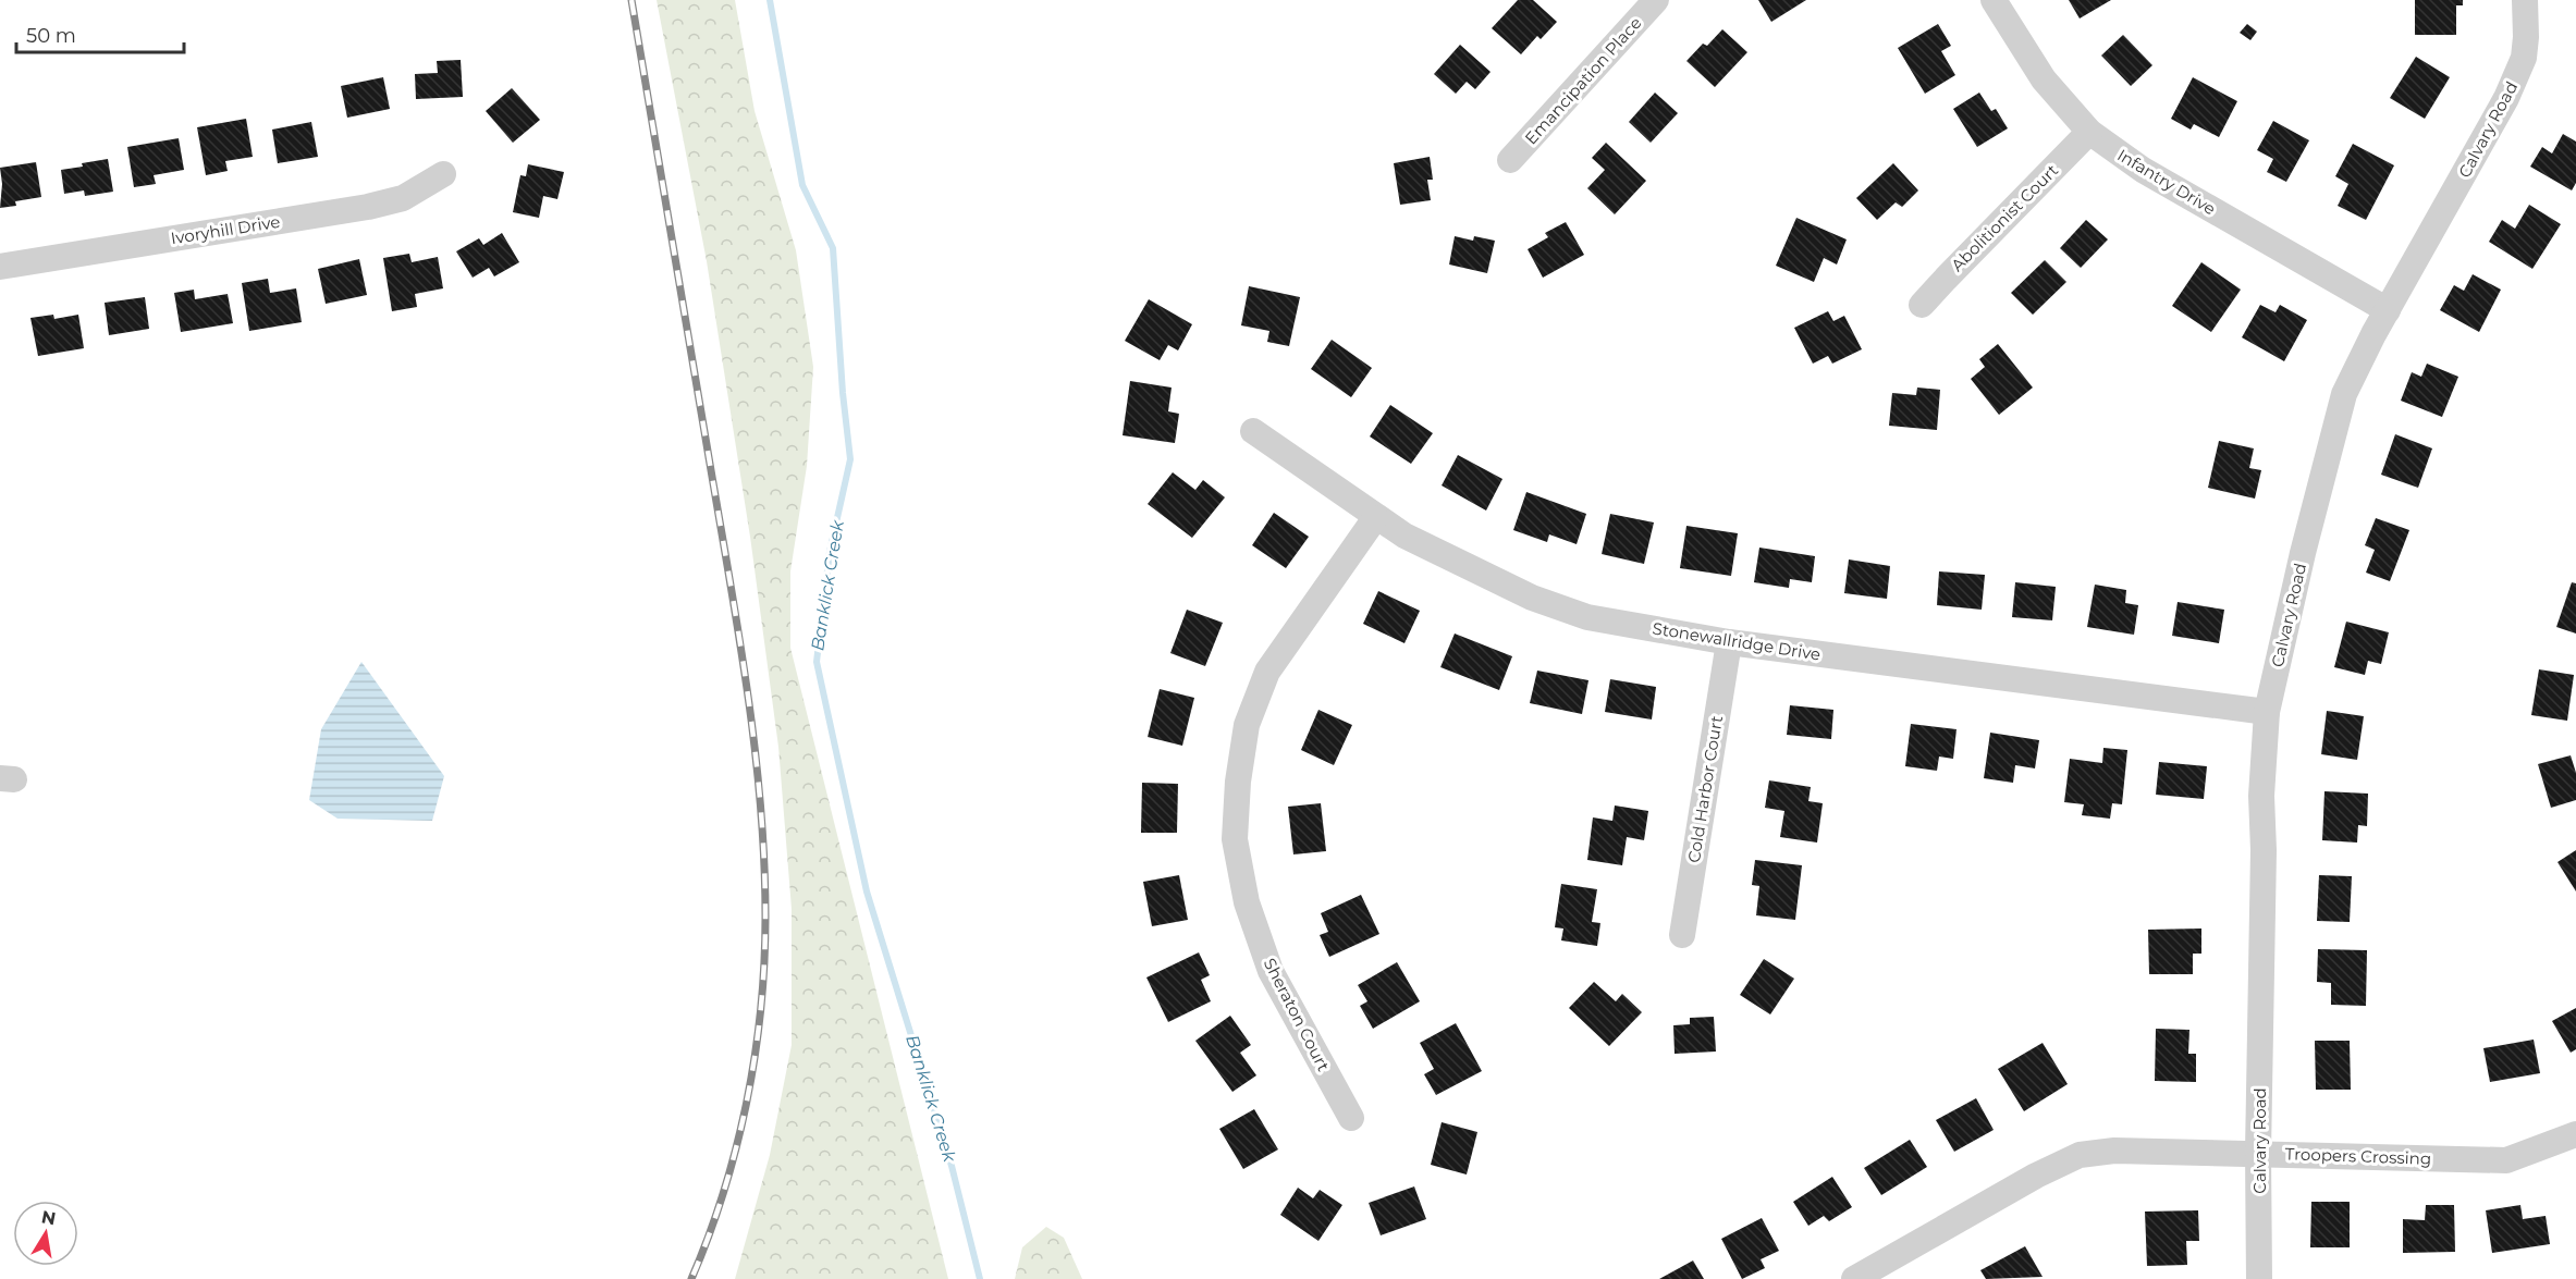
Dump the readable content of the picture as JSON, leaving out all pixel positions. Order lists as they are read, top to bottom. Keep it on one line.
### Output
{"streets":{"street":["Emancipation Place","Calvary Road","Infantry Drive","Abolitionist Court","Ivoryhill Drive","Stonewallridge Drive","Cold Harbor Court","Sheraton Court","Troopers Crossing"]},"crossings":[["Calvary Road","Infantry Drive"],["Calvary Road","Stonewallridge Drive"],["Calvary Road","Troopers Crossing"],["Infantry Drive","Abolitionist Court"],["Stonewallridge Drive","Cold Harbor Court"],["Stonewallridge Drive","Sheraton Court"]],"water":["Banklick Creek"],"scale_bar":"50 m","north":"top"}
